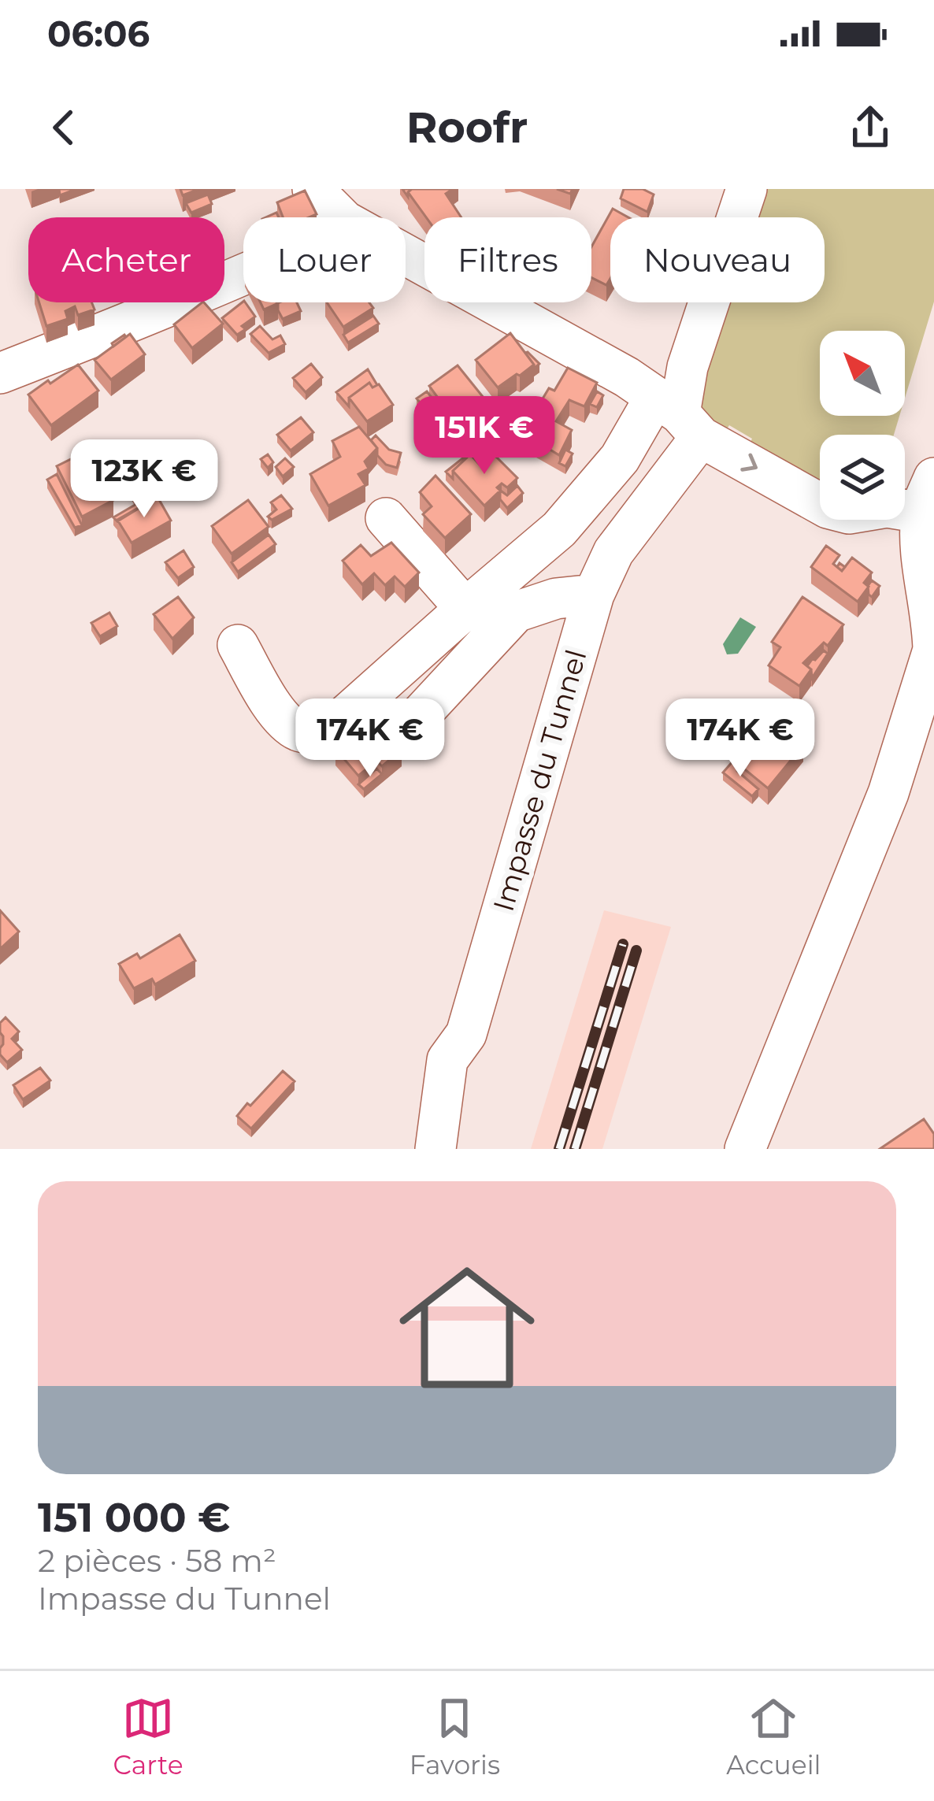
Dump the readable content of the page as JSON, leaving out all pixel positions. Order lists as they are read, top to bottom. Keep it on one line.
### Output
{"streets":{"street":["Impasse du Tunnel"]},"north":"top left","page":{"status":"06:06","header":"Roofr","chip":["Acheter","Louer","Filtres","Nouveau"],"price":["151K €","123K €","174K €","174K €"],"list":[{"name":"151 000 €","note":"2 pièces · 58 m² · Impasse du Tunnel"}],"tabs":["Carte","Favoris","Accueil"]}}
